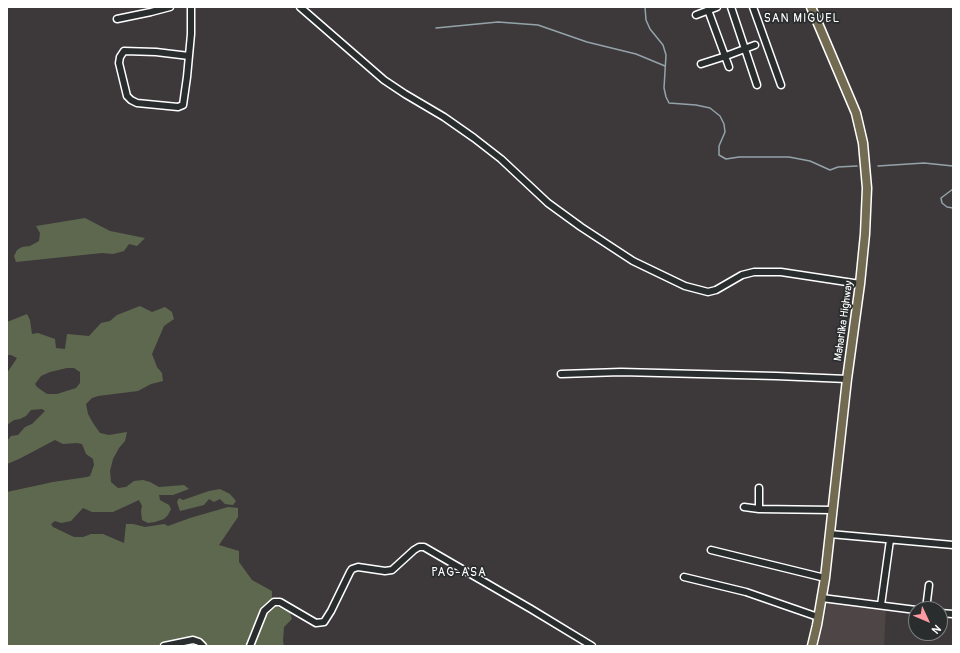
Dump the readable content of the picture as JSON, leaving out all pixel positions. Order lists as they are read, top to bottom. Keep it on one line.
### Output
{"streets":{"highway":["Maharlika Highway"]},"districts":["SAN MIGUEL","PAG-ASA"],"north":"bottom right"}
